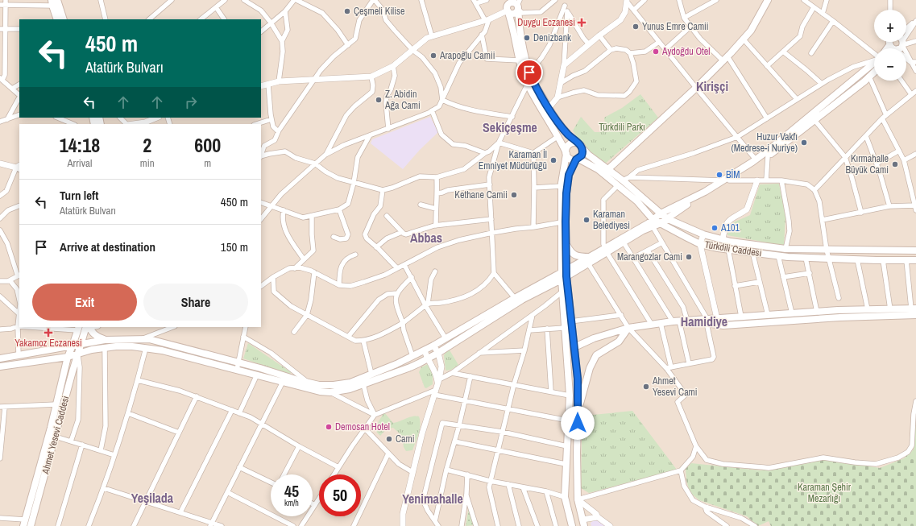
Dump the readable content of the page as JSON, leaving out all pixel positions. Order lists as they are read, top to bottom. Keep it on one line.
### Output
{"streets":{"main road":["Türkdili Caddesi","Ahmet Yesevi Caddesi"]},"districts":["Kirişçi","Sekiçeşme","Abbas","Hamidiye","Yeşilada","Yenimahalle"],"parks":["Türkdili Parkı","Karaman Şehir Mezarlığı"],"places":{"other":["Çeşmeli Kilise","Yunus Emre Camii","Denizbank","Aydoğdu Otel","Arapoğlu Camii","Z. Abidin Ağa Cami","Huzur Vakfı (Medrese-i Nuriye)","Karaman İl Emniyet Müdürlüğü","Kırmahalle Büyük Cami","BİM","Kethane Camii","Karaman Belediyesi","A101","Marangozlar Cami","Ahmet Yesevi Cami","Demosan Hotel","Cami"],"health":["Duygu Eczanesi","Yakamoz Eczanesi"]},"page":{"map_buttons":["+","−"],"turn":["450 m","Atatürk Bulvarı"],"eta":["14:18","Arrival","2","min","600","m"],"list":[{"name":"Turn left","note":"Atatürk Bulvarı","value":"450 m"},{"name":"Arrive at destination","value":"150 m"}],"buttons":["Exit","Share"],"speed":"45 km/h","limit":"50"}}
